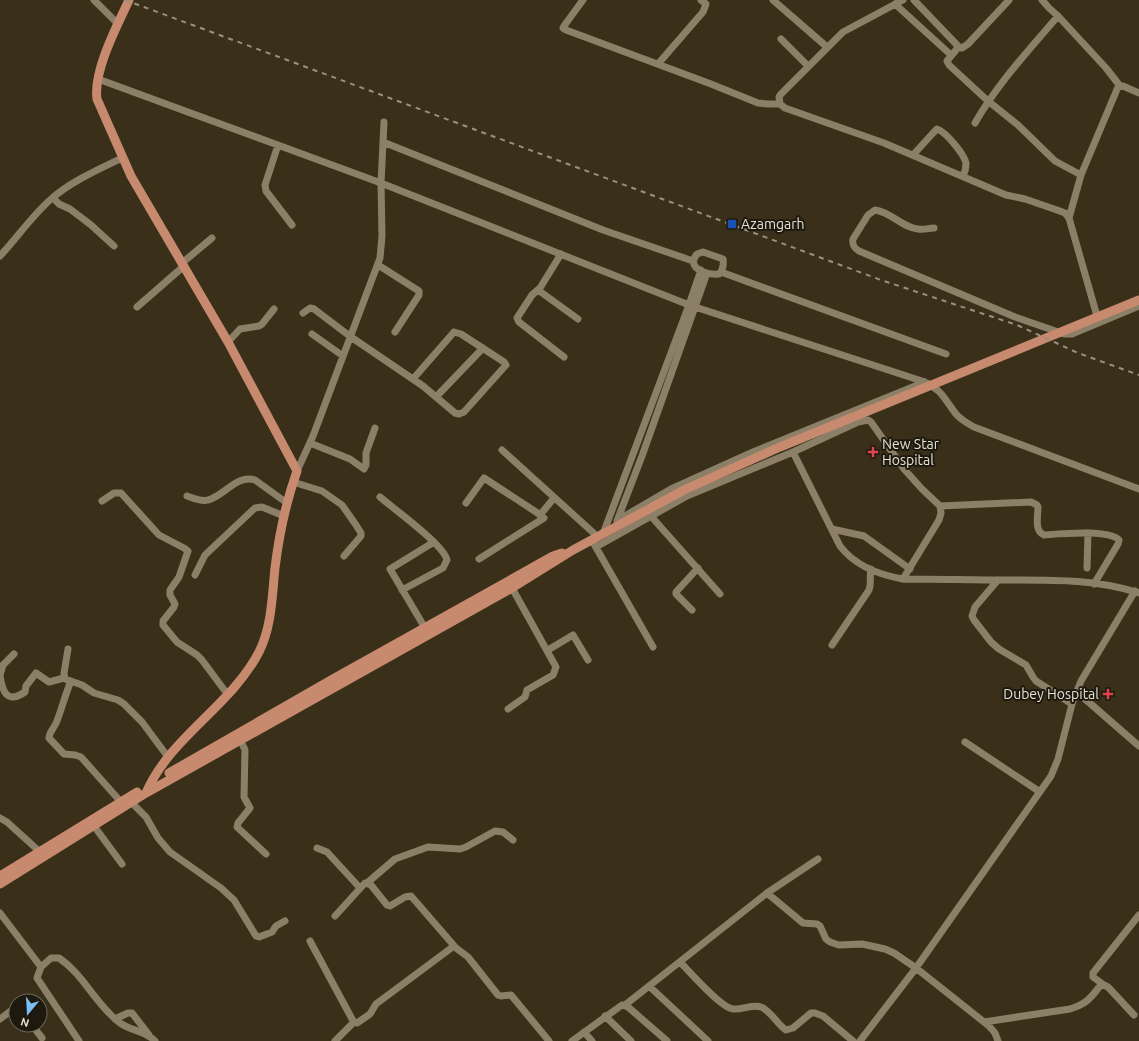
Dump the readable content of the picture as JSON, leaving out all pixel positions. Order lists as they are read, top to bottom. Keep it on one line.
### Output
{"places":{"transit":["Azamgarh"],"health":["New Star Hospital","Dubey Hospital"]},"north":"bottom"}
